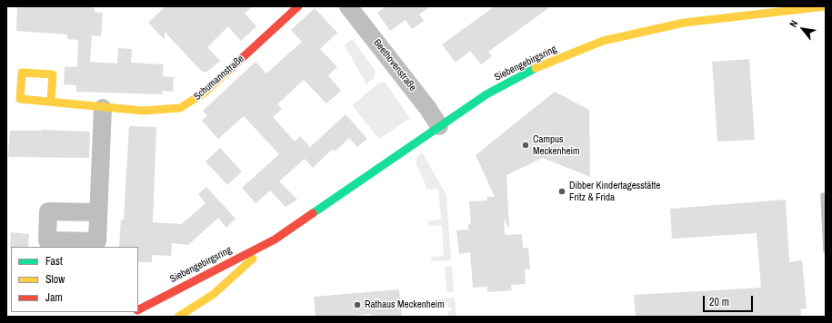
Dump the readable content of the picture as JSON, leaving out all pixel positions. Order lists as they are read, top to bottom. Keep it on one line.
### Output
{"streets":{"street":["Siebengebirgsring","Beethovenstraße","Schumannstraße"]},"crossings":[["Siebengebirgsring","Beethovenstraße"]],"places":["Campus Meckenheim","Dibber Kindertagesstätte Fritz & Frida","Rathaus Meckenheim"],"legend":["Fast","Slow","Jam"],"scale_bar":"20 m","north":"top left"}
